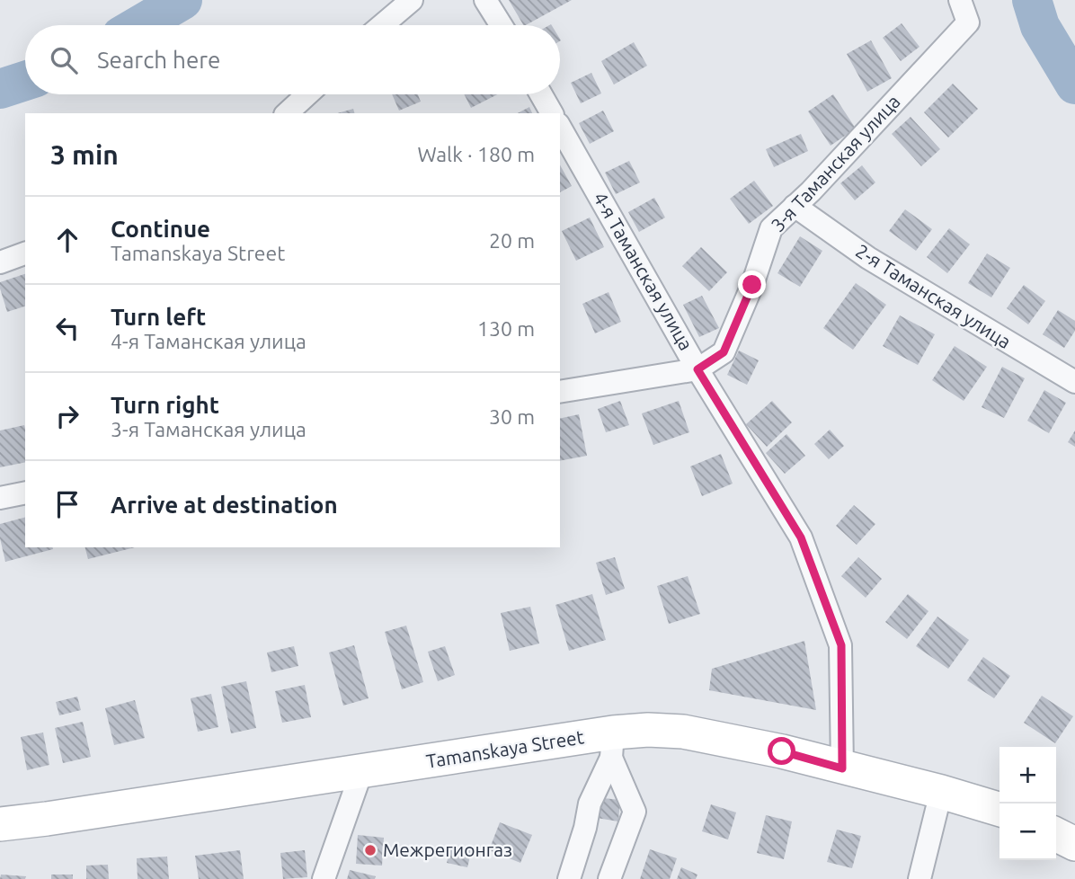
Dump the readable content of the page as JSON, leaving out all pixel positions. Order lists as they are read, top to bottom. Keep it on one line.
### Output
{"streets":{"main road":["Tamanskaya Street"],"street":["3-я Таманская улица","4-я Таманская улица","2-я Таманская улица"]},"crossings":[["3-я Таманская улица","4-я Таманская улица"],["3-я Таманская улица","2-я Таманская улица"],["4-я Таманская улица","Tamanskaya Street"]],"places":["Межрегионгаз"],"page":{"search":"Search here","heading":["3 min","Walk · 180 m"],"list":[["Continue","Tamanskaya Street","20 m"],["Turn left","4-я Таманская улица","130 m"],["Turn right","3-я Таманская улица","30 m"],"Arrive at destination"],"map_buttons":["+","−"]}}
